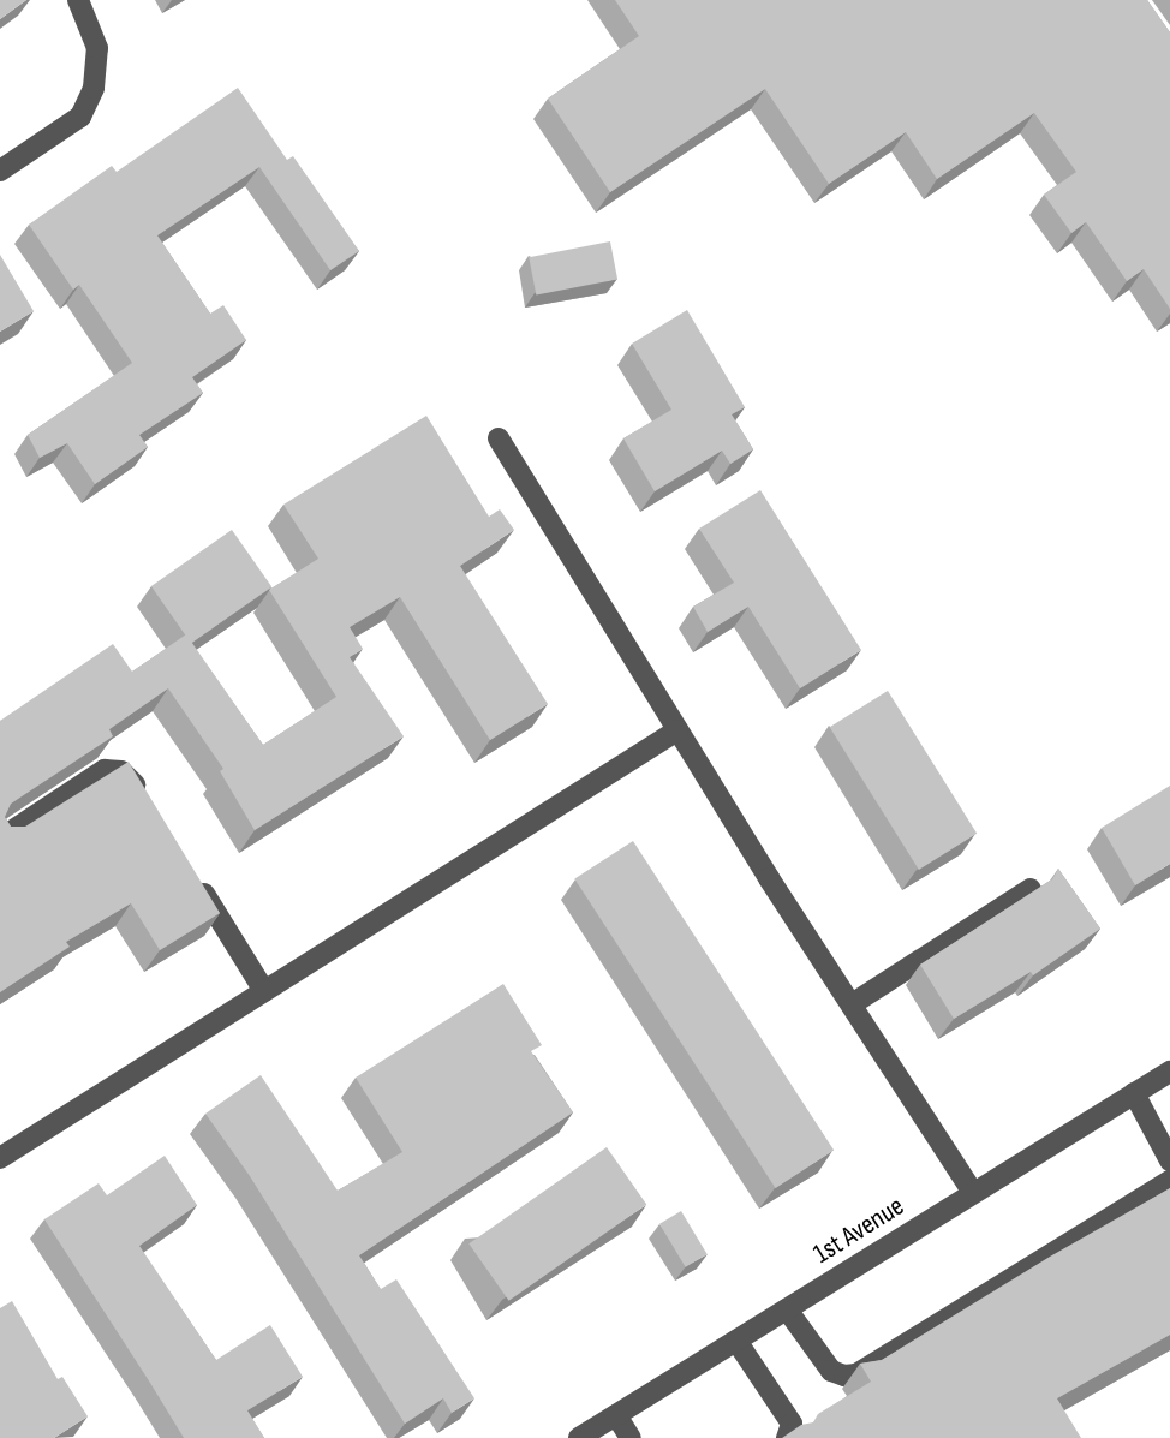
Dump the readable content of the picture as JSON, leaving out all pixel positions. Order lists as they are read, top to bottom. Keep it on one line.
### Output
{"streets":{"street":["1st Avenue"]}}
